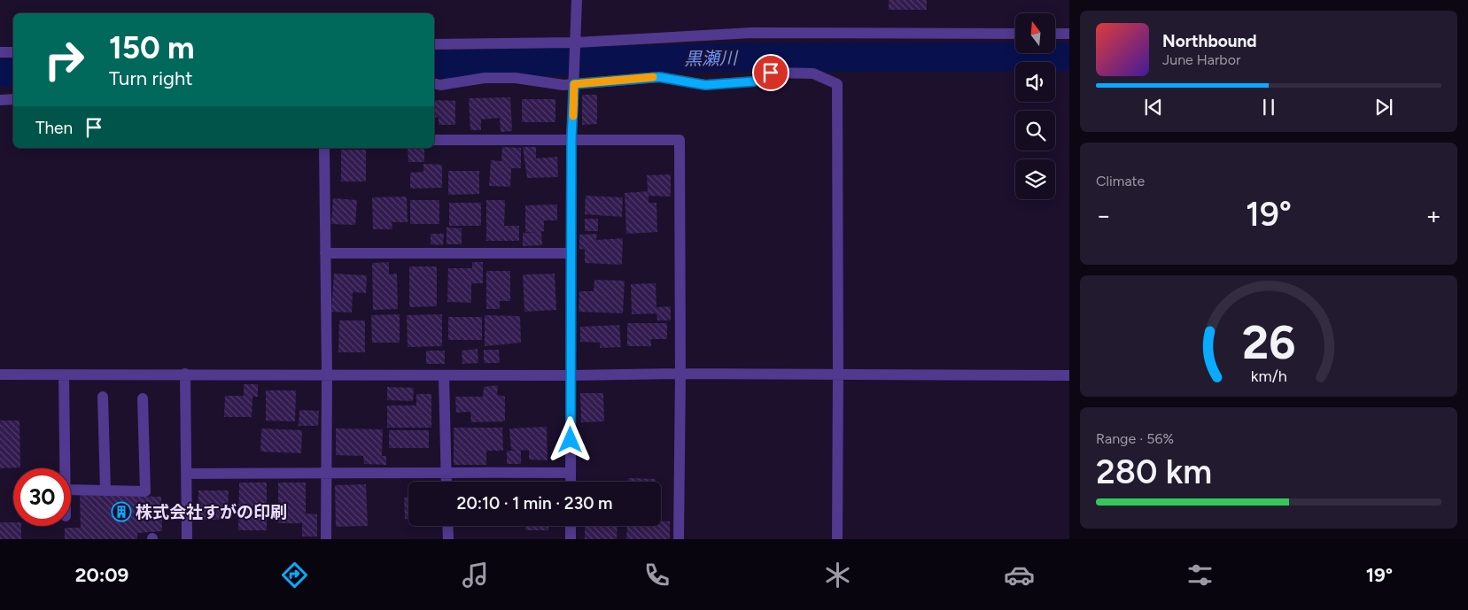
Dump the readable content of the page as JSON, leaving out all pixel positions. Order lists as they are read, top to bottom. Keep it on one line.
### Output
{"water":["黒瀬川"],"places":{"building":["株式会社すがの印刷"]},"north":"top","page":{"turn":["150 m","Turn right"],"song":["Northbound","June Harbor"],"then":"Then","tile":["Climate",["Range · 56%","280 km"]],"heat":["−","19°","+"],"limit":"30","trip":"20:10 · 1 min · 230 m","tabs":["20:09","19°"],"gauge":["26","km/h"]}}
